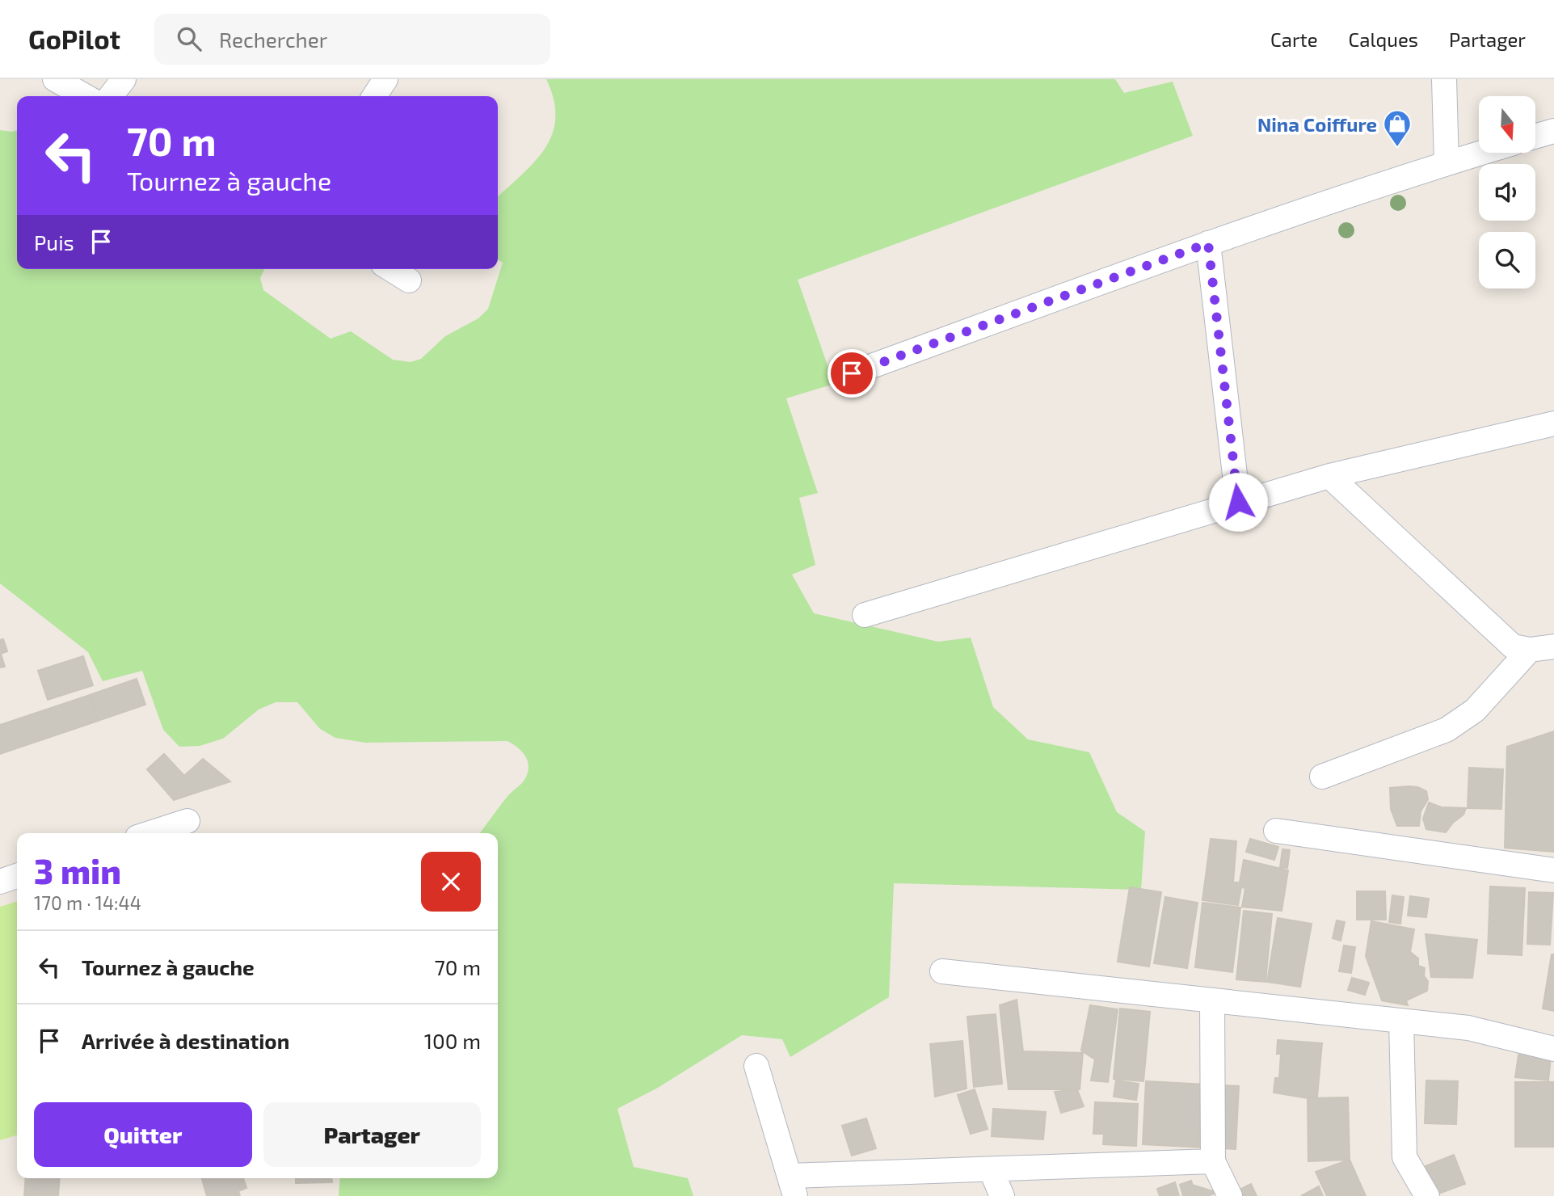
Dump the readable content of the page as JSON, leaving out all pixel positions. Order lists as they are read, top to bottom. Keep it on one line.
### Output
{"places":{"shop":["Nina Coiffure"]},"north":"bottom","page":{"header":"GoPilot","search":"Rechercher","nav":["Carte","Calques","Partager"],"turn":["70 m","Tournez à gauche"],"then":"Puis","heading":["3 min","170 m · 14:44"],"list":[{"name":"Tournez à gauche","value":"70 m"},{"name":"Arrivée à destination","value":"100 m"}],"buttons":["Quitter","Partager"]}}
